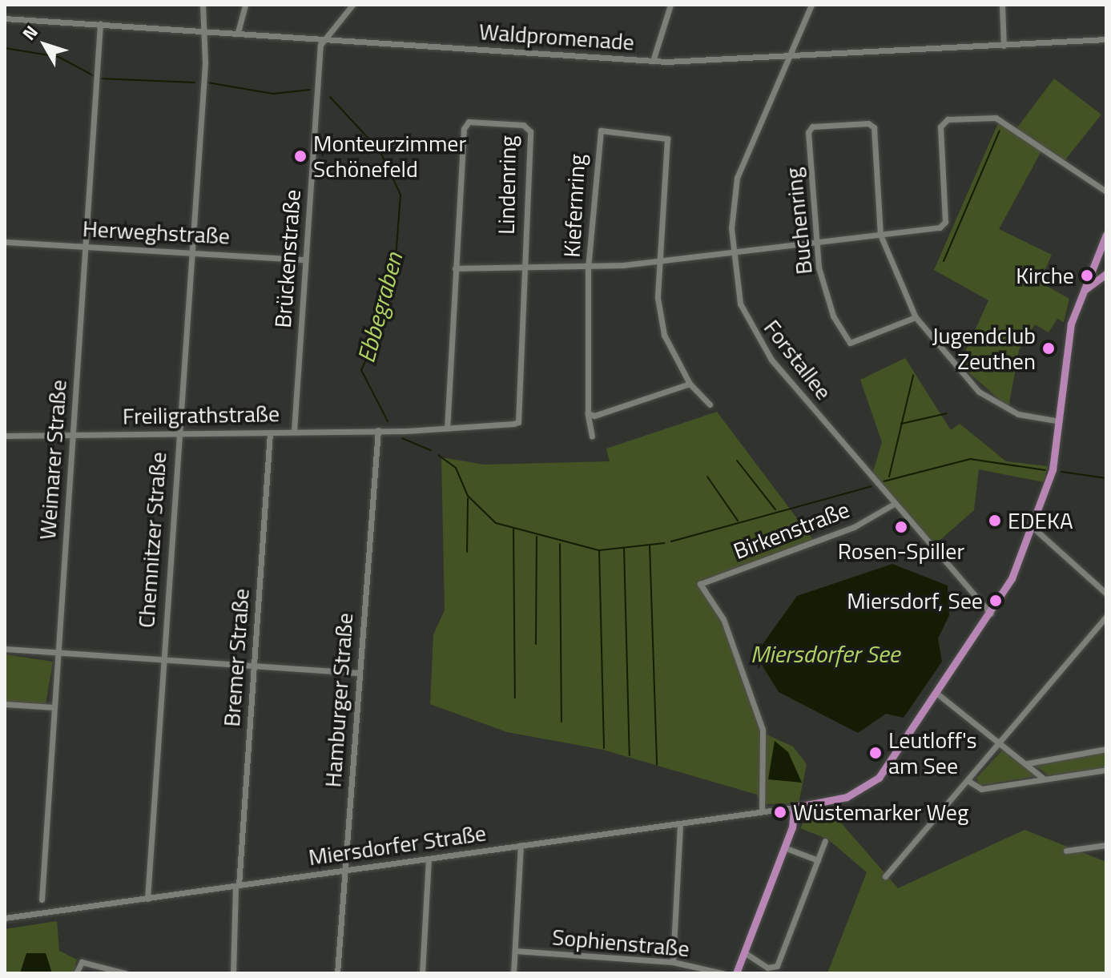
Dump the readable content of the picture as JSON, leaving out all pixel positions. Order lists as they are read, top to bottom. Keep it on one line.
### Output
{"streets":{"street":["Waldpromenade","Lindenring","Kiefernring","Buchenring","Herweghstraße","Brückenstraße","Forstallee","Freiligrathstraße","Weimarer Straße","Birkenstraße","Chemnitzer Straße","Bremer Straße","Hamburger Straße","Miersdorfer Straße","Sophienstraße"]},"crossings":[["Waldpromenade","Brückenstraße"],["Waldpromenade","Forstallee"],["Waldpromenade","Weimarer Straße"],["Waldpromenade","Chemnitzer Straße"],["Lindenring","Freiligrathstraße"],["Herweghstraße","Brückenstraße"],["Herweghstraße","Weimarer Straße"],["Herweghstraße","Chemnitzer Straße"],["Brückenstraße","Freiligrathstraße"],["Forstallee","Birkenstraße"],["Freiligrathstraße","Weimarer Straße"],["Freiligrathstraße","Chemnitzer Straße"],["Freiligrathstraße","Bremer Straße"],["Freiligrathstraße","Hamburger Straße"],["Birkenstraße","Miersdorfer Straße"],["Chemnitzer Straße","Miersdorfer Straße"],["Bremer Straße","Miersdorfer Straße"],["Hamburger Straße","Miersdorfer Straße"]],"water":["Ebbegraben","Miersdorfer See"],"places":["Monteurzimmer Schönefeld","Kirche","Jugendclub Zeuthen","EDEKA","Rosen-Spiller","Miersdorf, See","Leutloff's am See","Wüstemarker Weg"],"north":"top left"}
